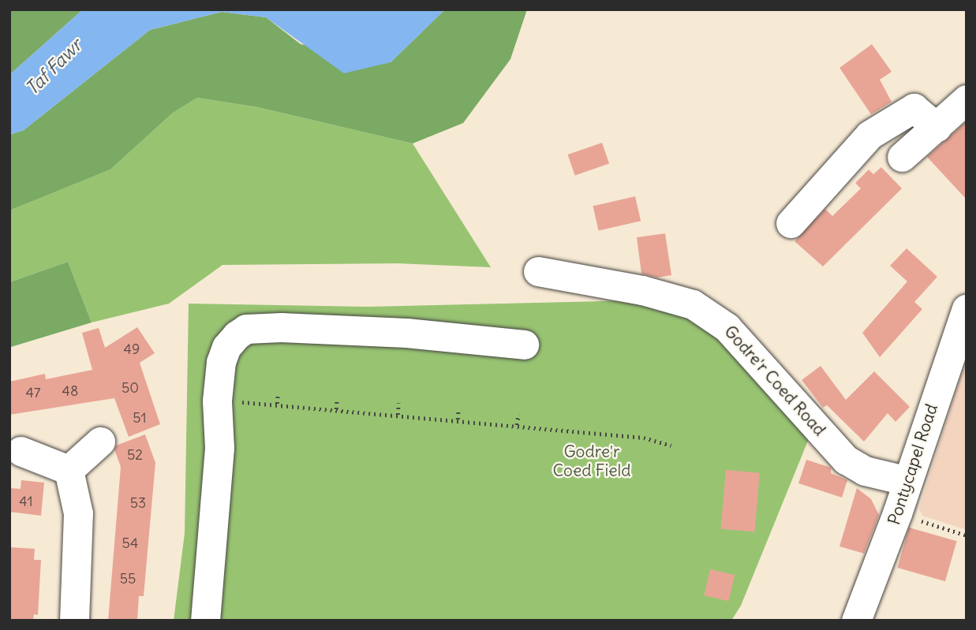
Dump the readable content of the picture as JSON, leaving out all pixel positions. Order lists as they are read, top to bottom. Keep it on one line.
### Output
{"streets":{"street":["Godre'r Coed Road","Pontycapel Road"]},"crossings":[["Godre'r Coed Road","Pontycapel Road"]],"water":["Taf Fawr"],"parks":["Godre'r Coed Field"],"house_numbers":["49","50","48","47","51","52","41","53","54","55"]}
